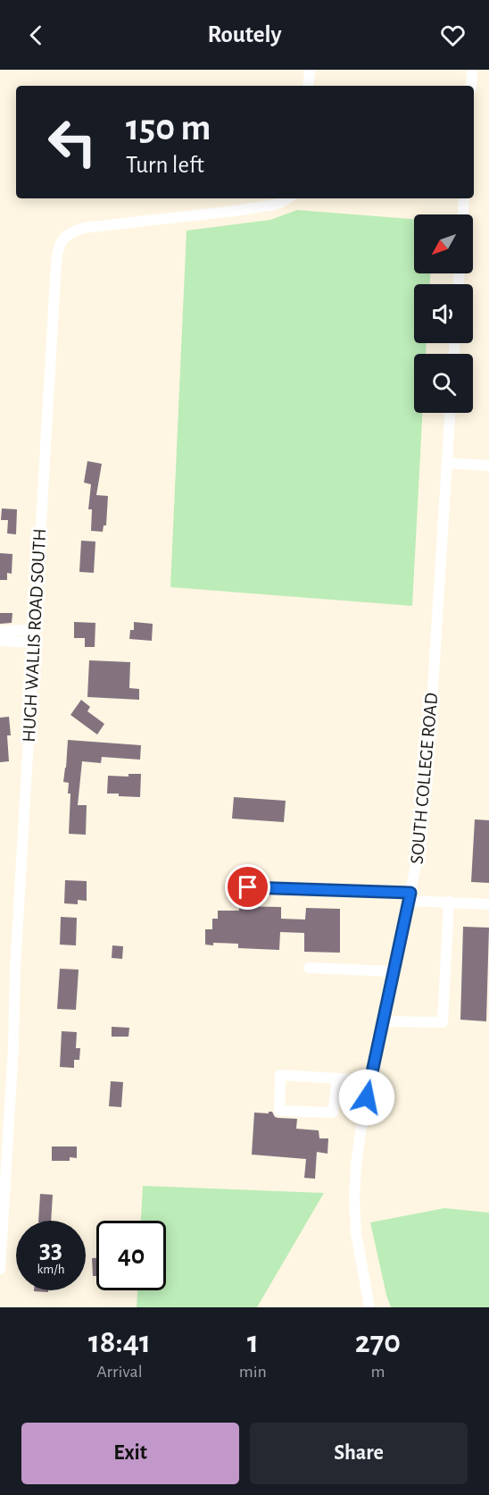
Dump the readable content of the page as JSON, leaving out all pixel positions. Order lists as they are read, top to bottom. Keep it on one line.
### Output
{"streets":{"street":["HUGH WALLIS ROAD SOUTH","SOUTH COLLEGE ROAD"]},"north":"bottom left","page":{"header":"Routely","turn":["150 m","Turn left"],"speed":"33 km/h","limit":"40","eta":["18:41","Arrival","1","min","270","m"],"buttons":["Exit","Share"]}}
